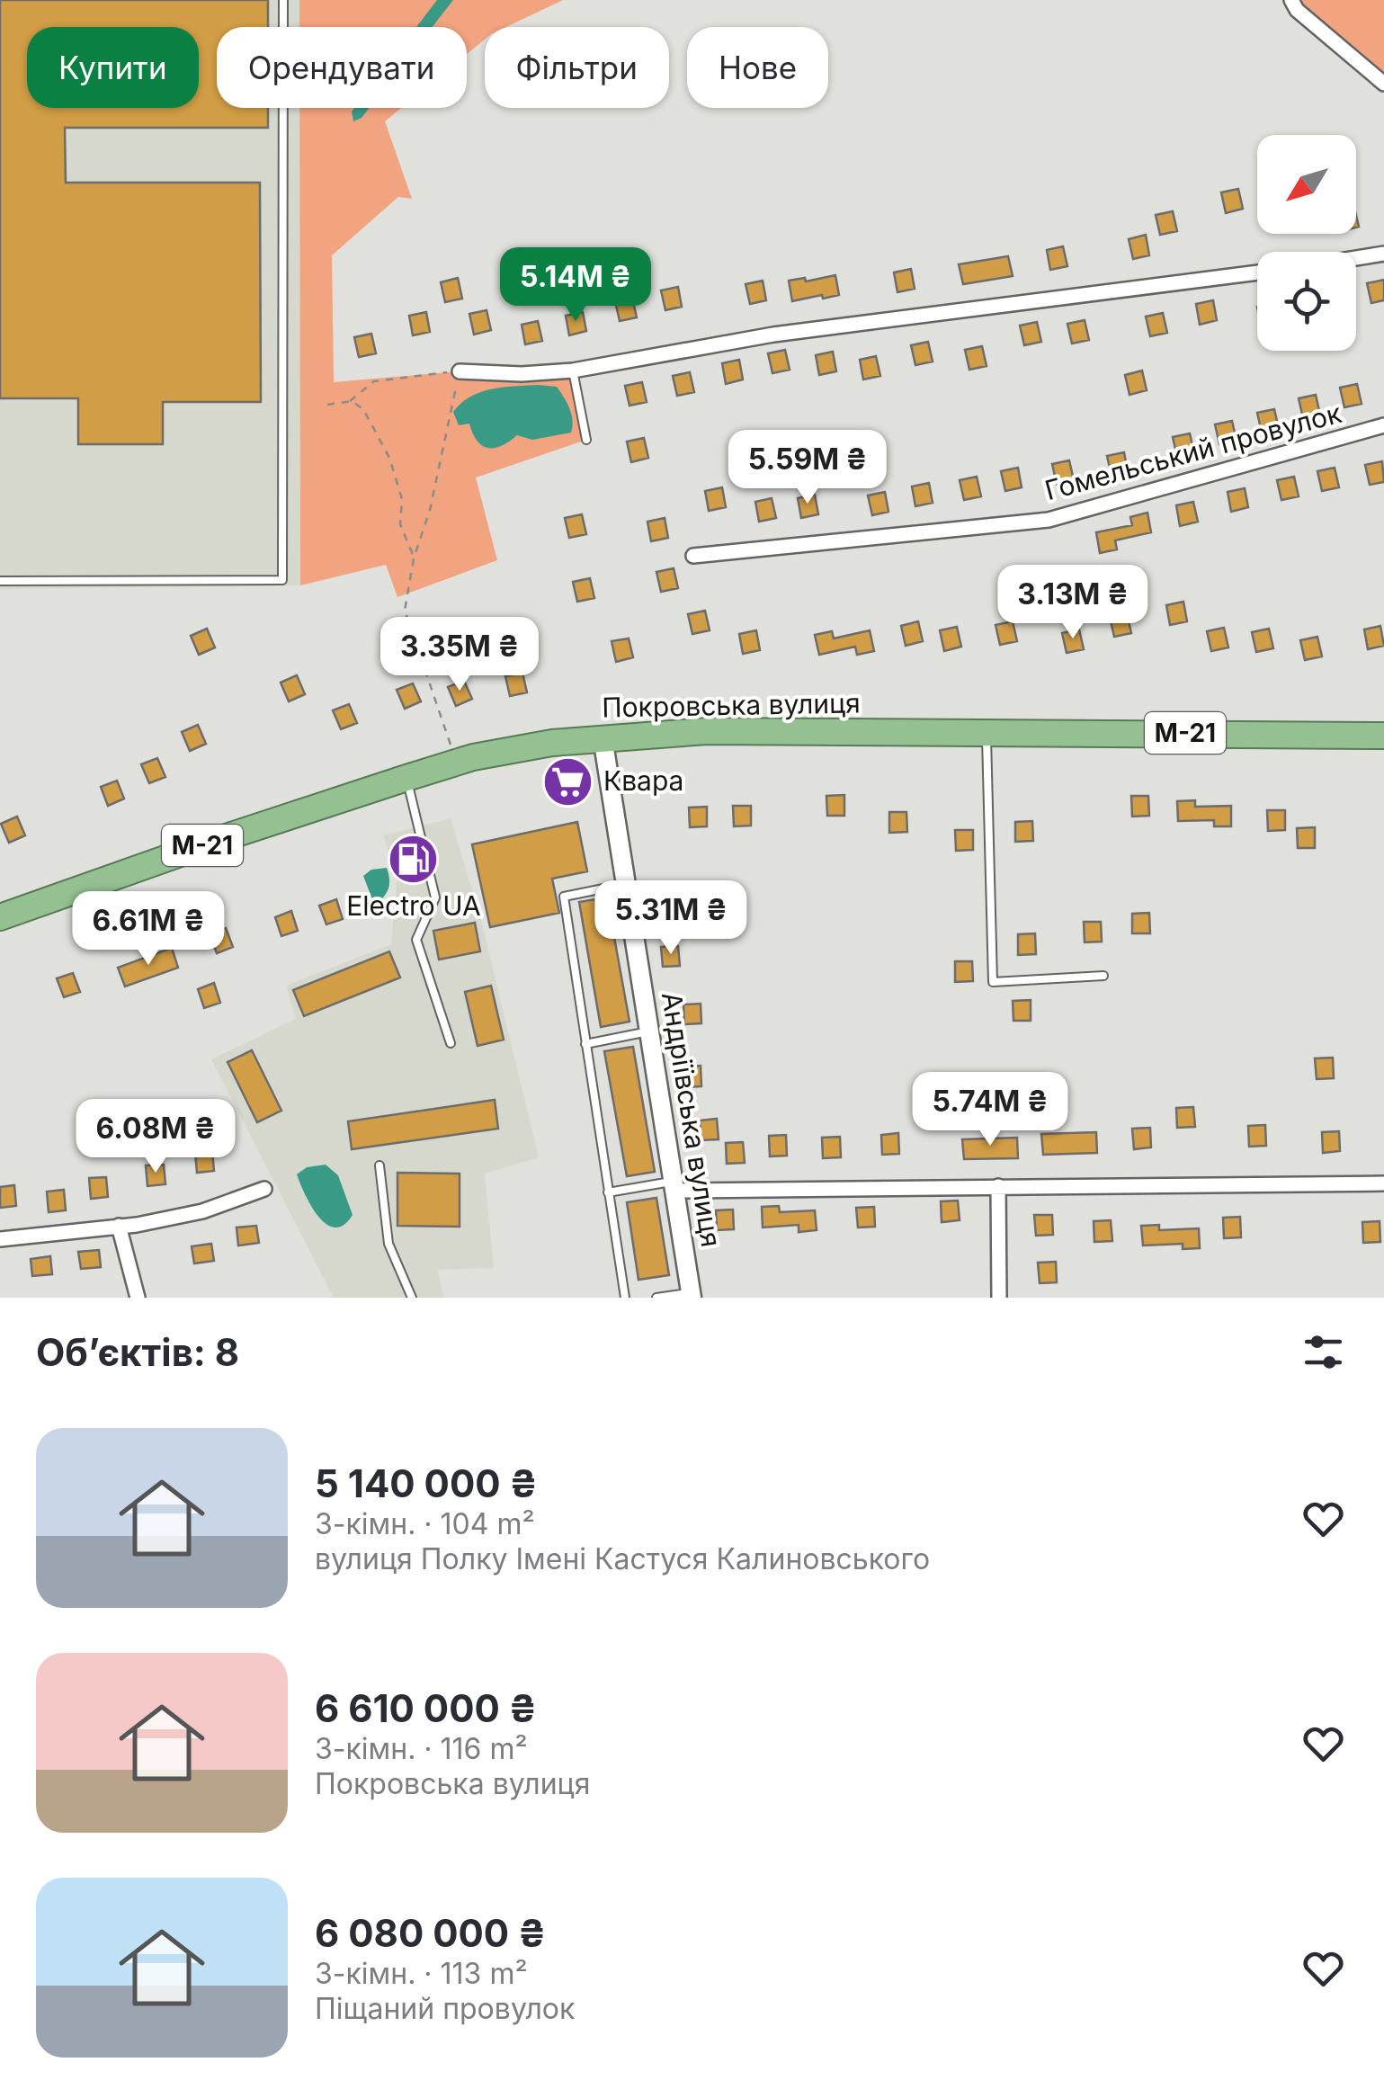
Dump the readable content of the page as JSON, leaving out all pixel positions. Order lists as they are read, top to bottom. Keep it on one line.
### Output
{"streets":{"highway":["Покровська вулиця","М-21"],"street":["Гомельський провулок","Андріївська вулиця"]},"crossings":[["Покровська вулиця","Андріївська вулиця"]],"places":{"supermarket":["Квара"],"fuel station":["Electro UA"]},"north":"bottom left","page":{"chip":["Купити","Орендувати","Фільтри","Нове"],"price":["5.14M ₴","5.59M ₴","3.13M ₴","3.35M ₴","5.31M ₴","6.61M ₴","5.74M ₴","6.08M ₴"],"heading":"Об’єктів: 8","list":[{"name":"5 140 000 ₴","note":"3-кімн. · 104 m² · вулиця Полку Імені Кастуся Калиновського"},{"name":"6 610 000 ₴","note":"3-кімн. · 116 m² · Покровська вулиця"},{"name":"6 080 000 ₴","note":"3-кімн. · 113 m² · Піщаний провулок"}]}}
